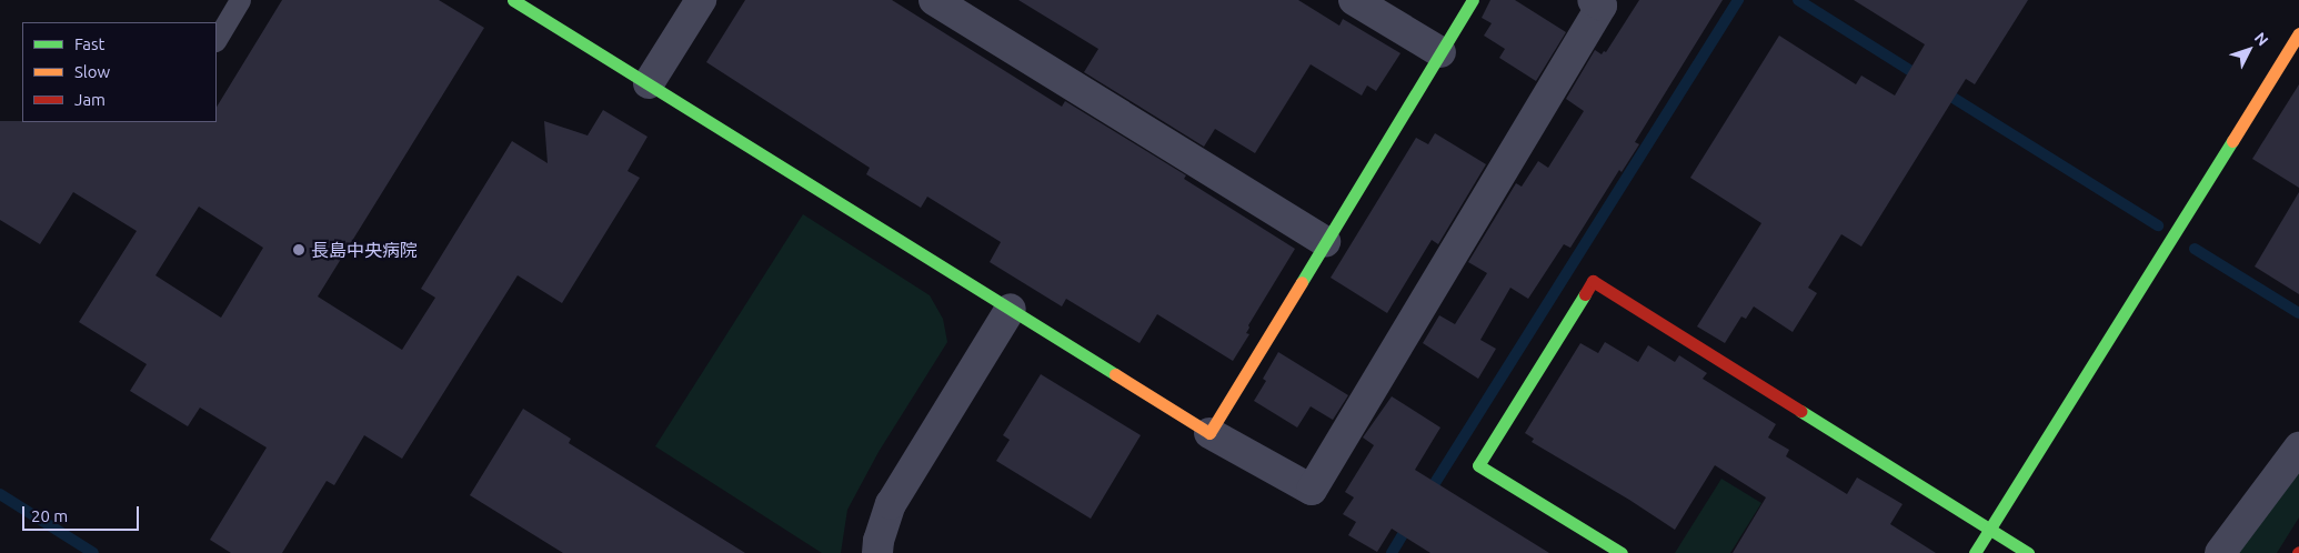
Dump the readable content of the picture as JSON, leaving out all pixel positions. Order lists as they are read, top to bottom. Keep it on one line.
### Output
{"places":["長島中央病院"],"legend":["Fast","Slow","Jam"],"scale_bar":"20 m","north":"top right"}
